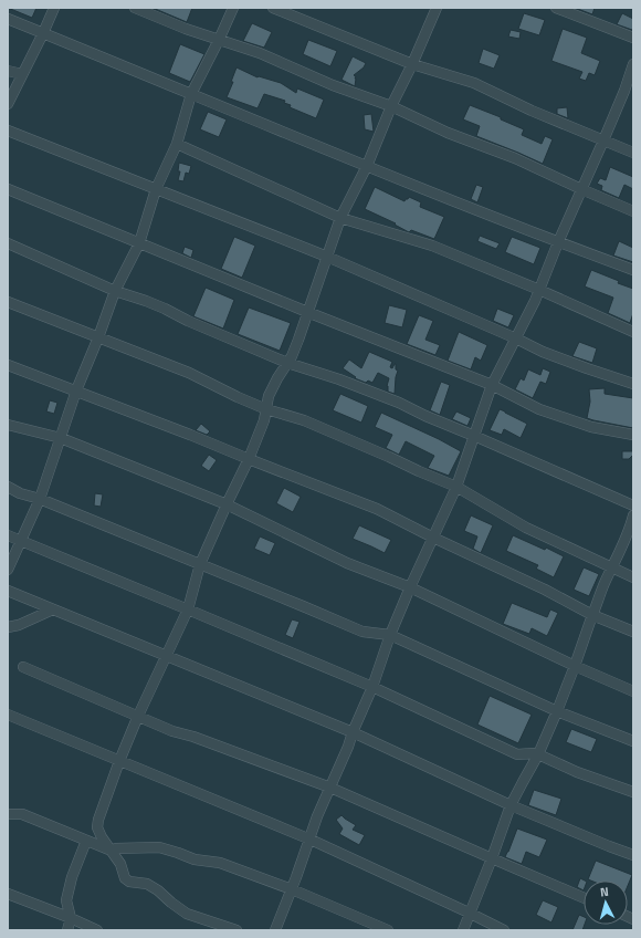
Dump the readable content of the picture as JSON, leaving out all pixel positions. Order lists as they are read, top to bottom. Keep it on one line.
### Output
{"north":"top"}
